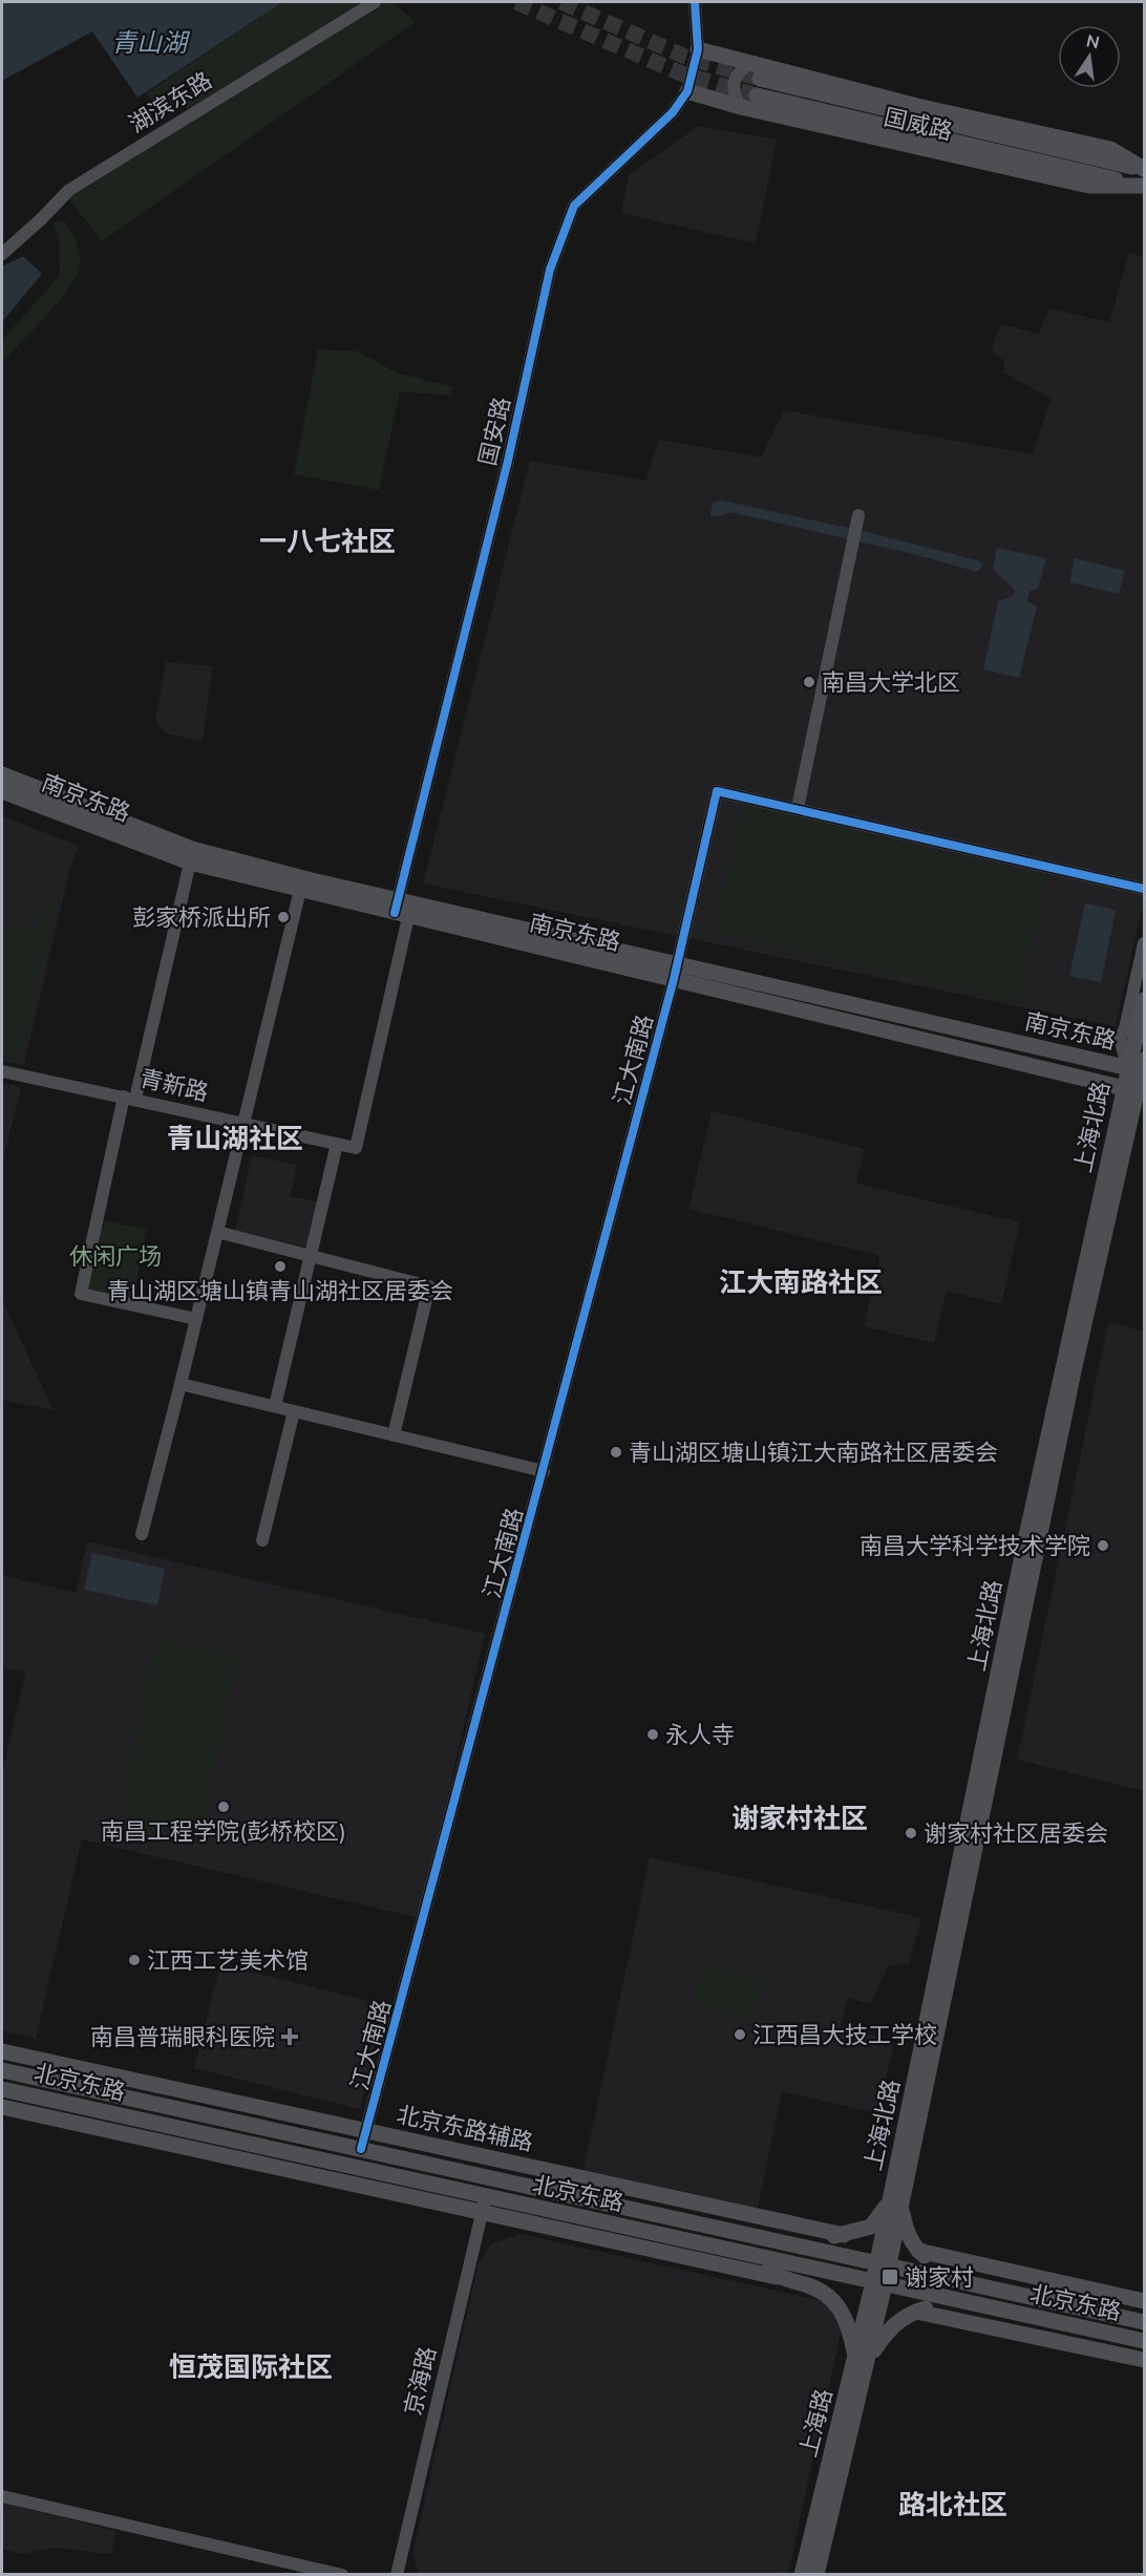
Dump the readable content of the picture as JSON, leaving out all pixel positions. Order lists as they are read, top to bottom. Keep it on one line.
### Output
{"streets":{"main road":["国威路","南京东路","上海北路","北京东路","北京东路辅路","上海路"],"street":["湖滨东路","国安路","江大南路","青新路","京海路"]},"crossings":[["国威路","国安路"],["国安路","南京东路"],["国安路","青新路"],["南京东路","江大南路"],["南京东路","上海北路"],["江大南路","北京东路"],["江大南路","北京东路辅路"],["上海北路","北京东路"],["上海北路","上海路"],["北京东路","京海路"],["北京东路","上海路"]],"districts":["一八七社区","青山湖社区","江大南路社区","谢家村社区","恒茂国际社区","路北社区"],"water":["青山湖"],"parks":["休闲广场"],"places":{"other":["南昌大学北区","彭家桥派出所","青山湖区塘山镇青山湖社区居委会","青山湖区塘山镇江大南路社区居委会","南昌大学科学技术学院","永人寺","南昌工程学院(彭桥校区)","谢家村社区居委会","江西工艺美术馆","江西昌大技工学校"],"health":["南昌普瑞眼科医院"],"transit":["谢家村"]},"north":"top"}
